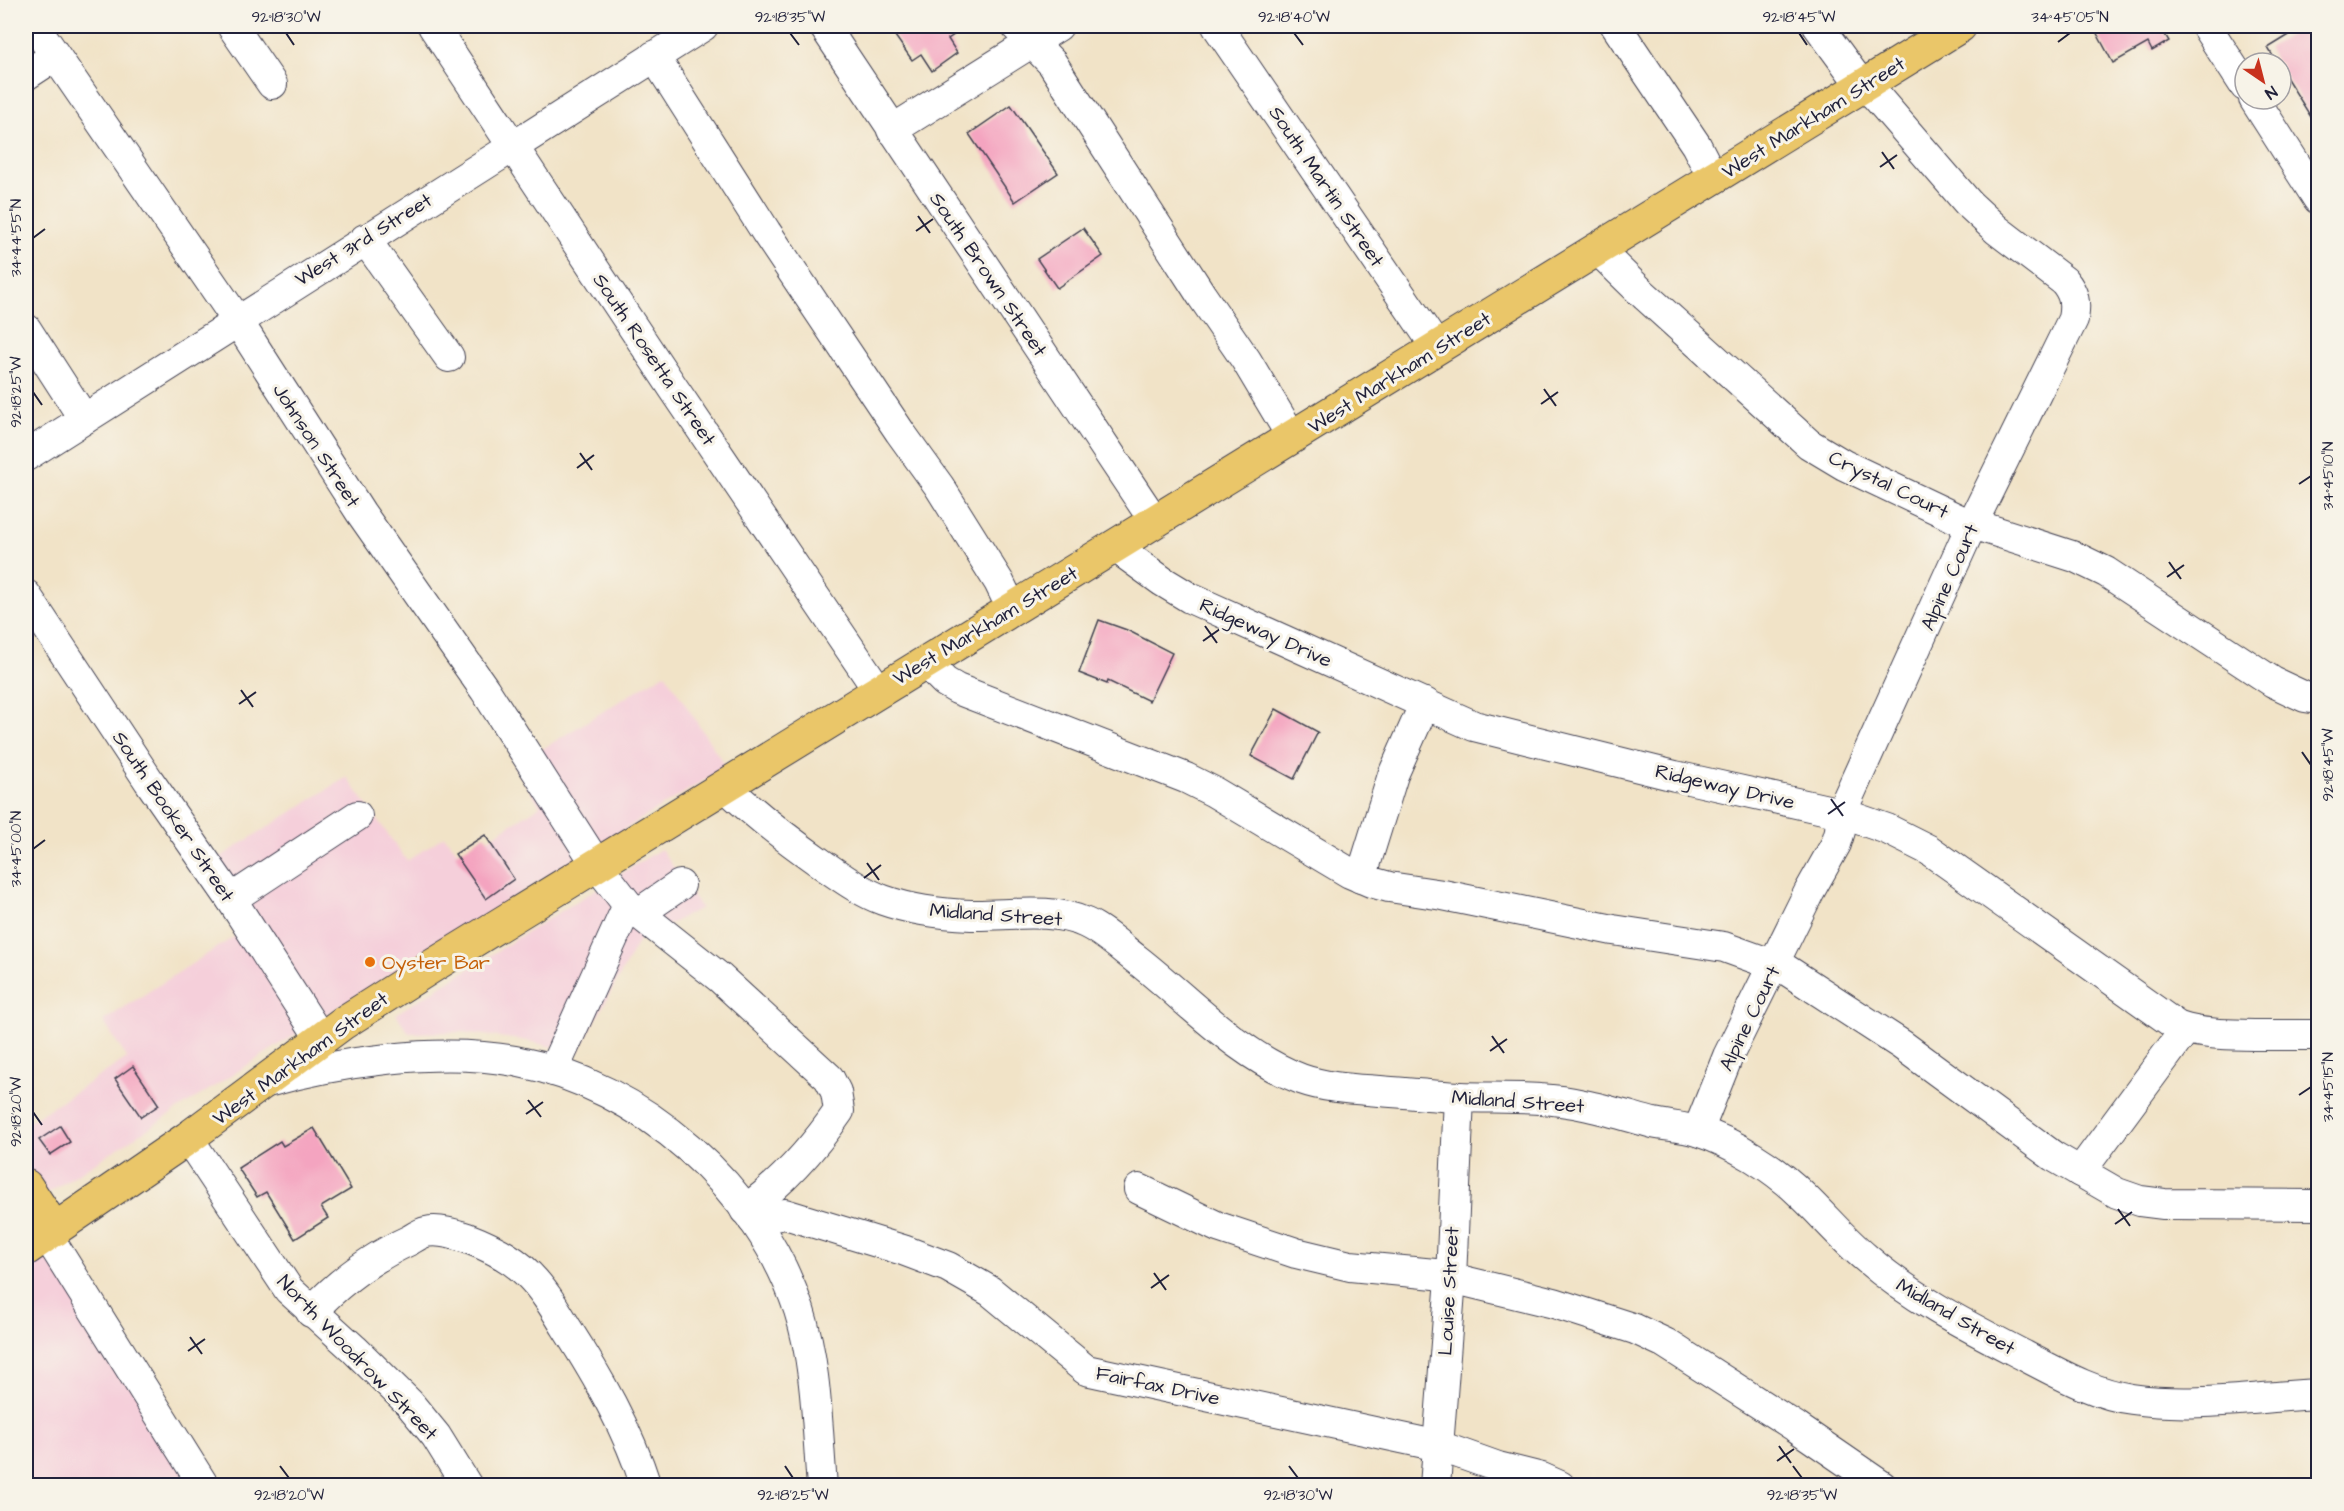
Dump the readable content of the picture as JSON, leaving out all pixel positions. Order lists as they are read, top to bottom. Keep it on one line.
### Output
{"streets":{"main road":["West Markham Street"],"street":["South Martin Street","West 3rd Street","South Brown Street","South Rosetta Street","Johnson Street","Crystal Court","Alpine Court","Ridgeway Drive","South Booker Street","Midland Street","Louise Street","North Woodrow Street","Fairfax Drive"]},"crossings":[["West Markham Street","South Martin Street"],["West Markham Street","South Brown Street"],["West Markham Street","South Rosetta Street"],["West Markham Street","Johnson Street"],["West Markham Street","Crystal Court"],["West Markham Street","Alpine Court"],["West Markham Street","Ridgeway Drive"],["West Markham Street","South Booker Street"],["West Markham Street","Midland Street"],["West Markham Street","North Woodrow Street"],["West 3rd Street","South Rosetta Street"],["West 3rd Street","Johnson Street"],["Johnson Street","Fairfax Drive"],["Crystal Court","Alpine Court"],["Alpine Court","Ridgeway Drive"],["Alpine Court","Midland Street"],["Midland Street","Louise Street"],["Louise Street","Fairfax Drive"]],"places":["Oyster Bar"],"north":"bottom right","coordinates":["92°18'30\"W","92°18'35\"W","92°18'40\"W","92°18'45\"W","34°45'05\"N","34°44'55\"N","92°18'25\"W","34°45'10\"N","34°45'00\"N","34°45'15\"N","92°18'20\"W"]}
